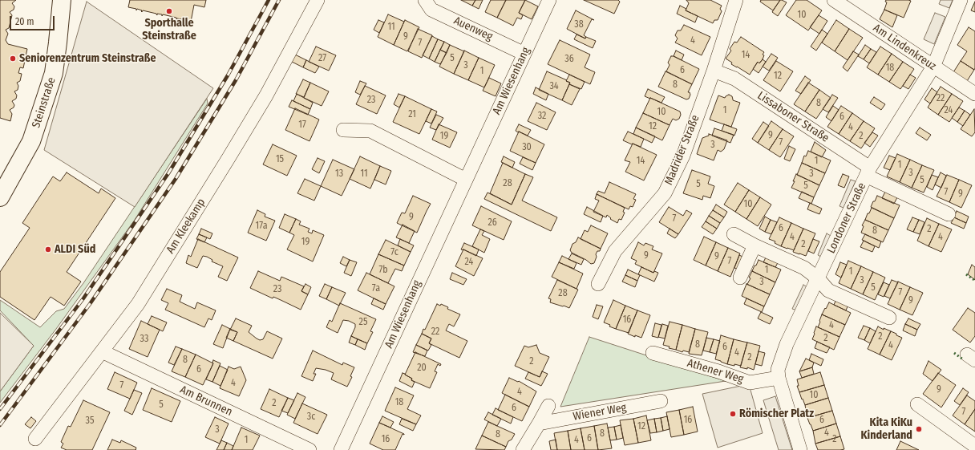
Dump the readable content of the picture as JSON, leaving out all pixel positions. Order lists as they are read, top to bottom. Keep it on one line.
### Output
{"streets":{"main road":["Steinstraße"],"street":["Auenweg","Am Lindenkreuz","Am Wiesenhang","Lissaboner Straße","Madrider Straße","Londoner Straße","Am Kleekamp","Athener Weg","Am Brunnen","Wiener Weg"]},"crossings":[["Auenweg","Am Wiesenhang"],["Am Lindenkreuz","Londoner Straße"],["Lissaboner Straße","Madrider Straße"],["Lissaboner Straße","Londoner Straße"],["Londoner Straße","Athener Weg"],["Am Kleekamp","Am Brunnen"]],"places":["Sporthalle Steinstraße","Seniorenzentrum Steinstraße","ALDI Süd","Römischer Platz","Kita KiKu Kinderland"],"house_numbers":["10","38","11","9","4","7","14","27","5","36","3","18","6","1","12","8","34","22","23","8","1","24","10","21","32","6","17","12","4","9","19","2","7","3","30","15","14","1","1","3","13","11","3","5","28","5","5","7","9","10","9","7","26","17a","6","2","8","4","4","19","2","7c","9","9","7","24","7b","1","1","3","3","5","7a","23","7","28","9","16","25","4","22","2","2","33","8","4","6","4","2","8","2","20","6","4","7","9","4","10","18","2","5","6","7","3c","16","6","35","12","3","4","8","8","6","16","2","1","4"],"scale_bar":"20 m"}
